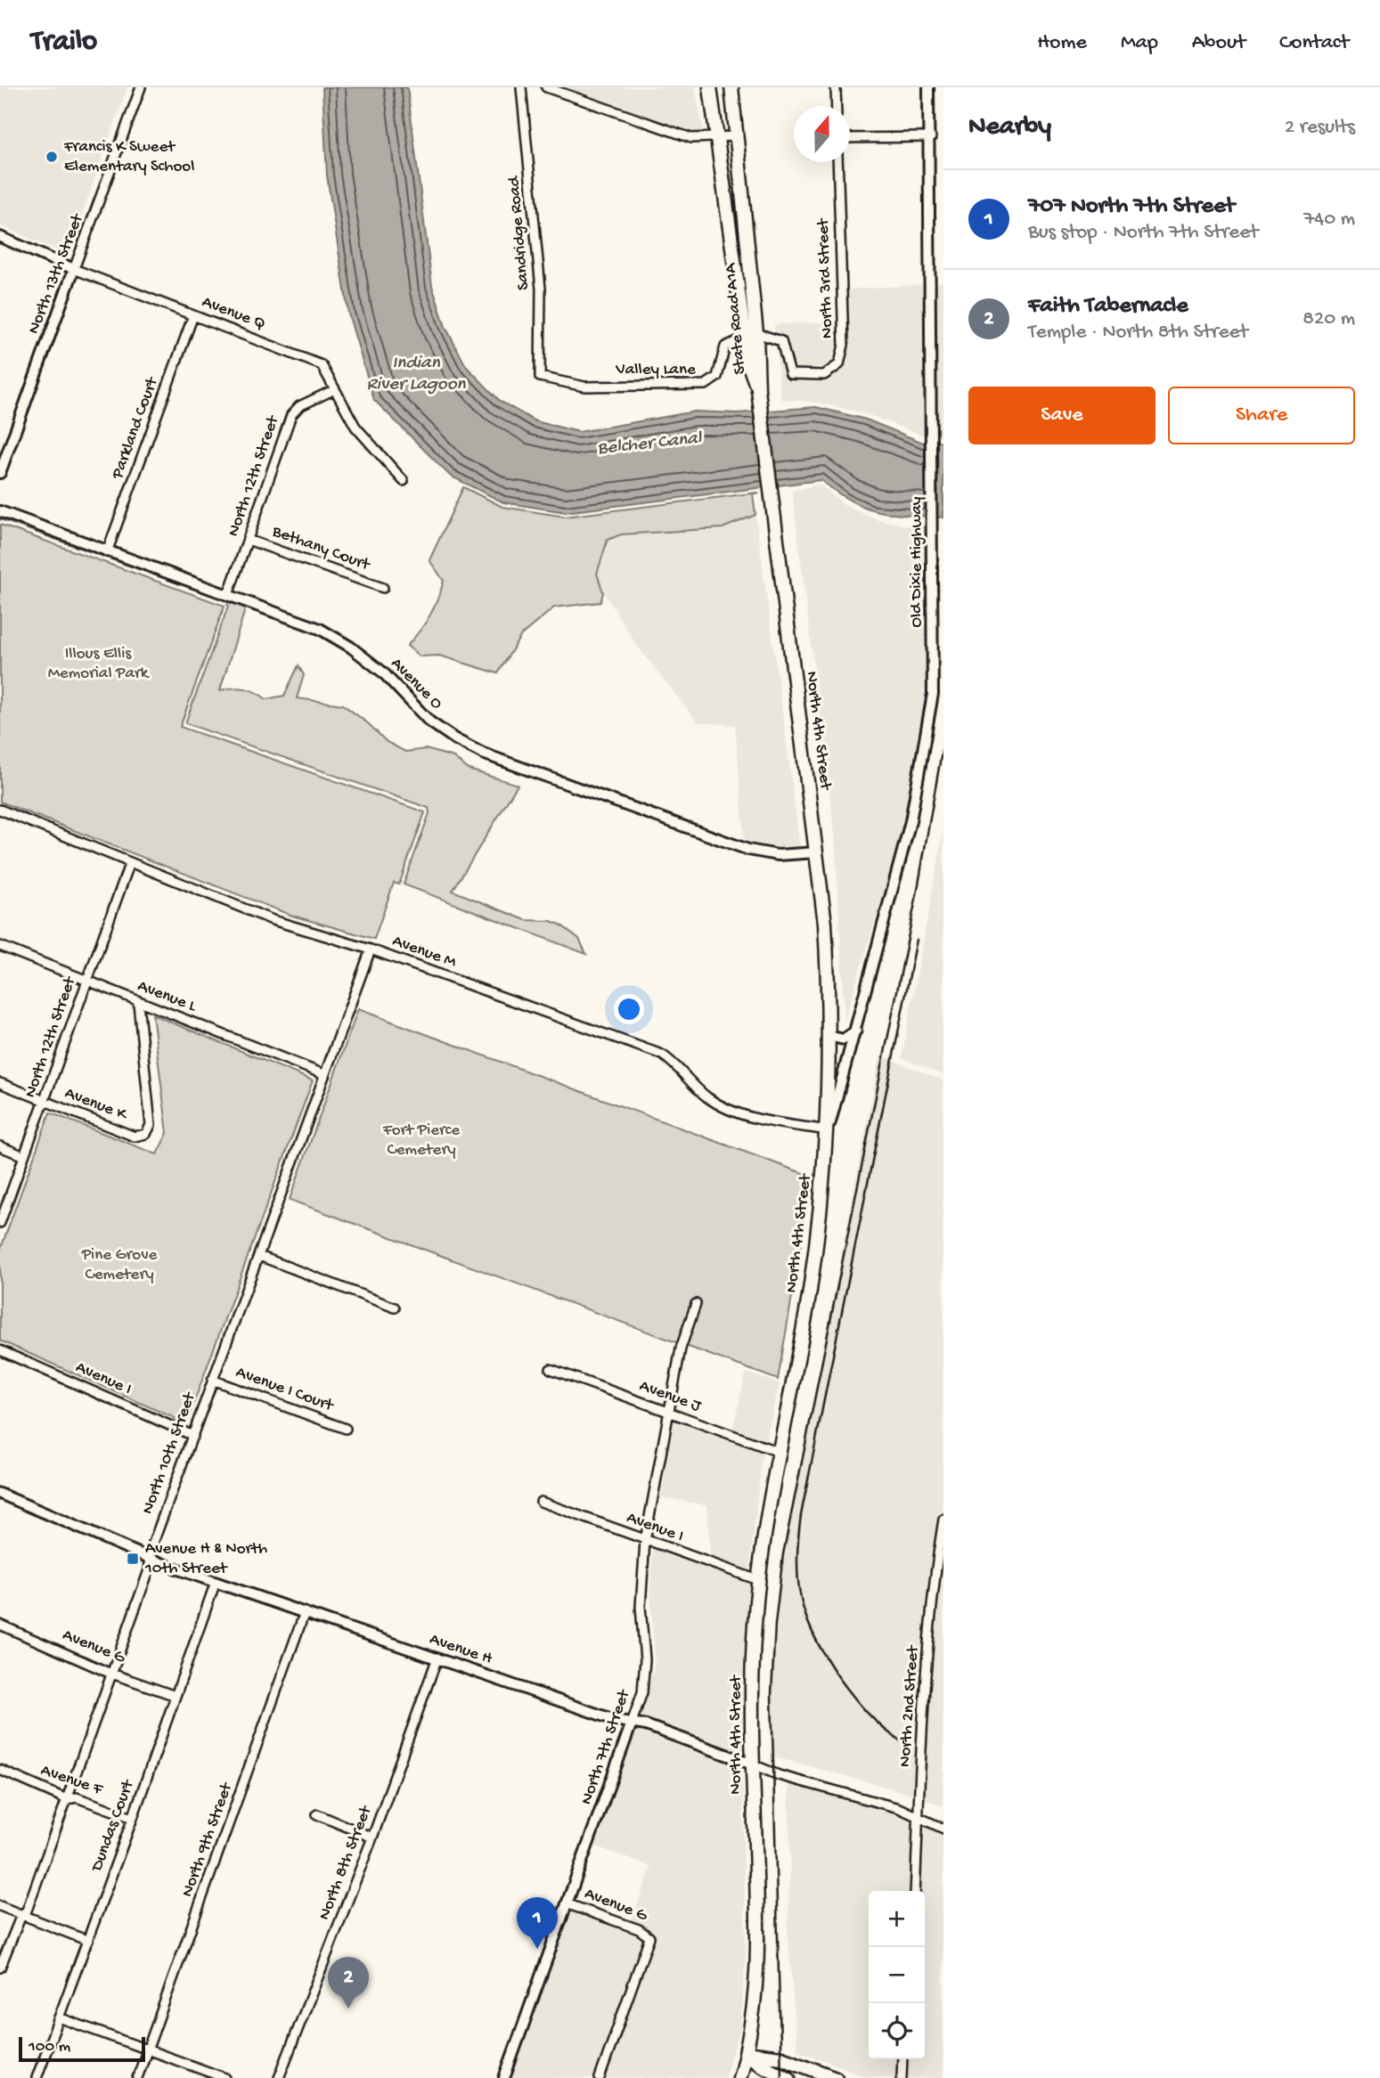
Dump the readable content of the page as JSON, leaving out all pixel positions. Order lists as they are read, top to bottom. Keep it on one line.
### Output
{"streets":{"main road":["State Road A1A","North 4th Street"],"street":["Sandridge Road","North 13th Street","North 3rd Street","Avenue Q","Valley Lane","Parkland Court","North 12th Street","Bethany Court","Old Dixie Highway","Avenue O","Avenue M","Avenue L","Avenue K","Avenue I","Avenue I Court","Avenue J","North 10th Street","Avenue G","Avenue H","North 2nd Street","North 7th Street","Avenue F","Dundas Court","North 9th Street","North 8th Street"]},"crossings":[["Sandridge Road","Valley Lane"],["North 13th Street","Avenue Q"],["North 3rd Street","State Road A1A"],["North 3rd Street","Valley Lane"],["Avenue Q","Parkland Court"],["Avenue Q","North 12th Street"],["State Road A1A","Valley Lane"],["State Road A1A","North 4th Street"],["Parkland Court","Avenue O"],["North 12th Street","Bethany Court"],["North 12th Street","Avenue O"],["North 12th Street","Avenue M"],["North 12th Street","Avenue L"],["North 12th Street","Avenue K"],["Old Dixie Highway","North 4th Street"],["Old Dixie Highway","Avenue M"],["Avenue O","North 4th Street"],["North 4th Street","Avenue M"],["North 4th Street","Avenue I"],["North 4th Street","Avenue J"],["North 4th Street","Avenue H"],["Avenue M","North 10th Street"],["Avenue L","Avenue K"],["Avenue L","North 10th Street"],["Avenue I","North 10th Street"],["Avenue I","North 7th Street"],["Avenue I Court","North 10th Street"],["Avenue J","North 7th Street"],["North 10th Street","Avenue G"],["North 10th Street","Avenue H"],["North 10th Street","Avenue F"],["Avenue G","North 7th Street"],["Avenue G","Dundas Court"],["Avenue H","North 2nd Street"],["Avenue H","North 7th Street"],["Avenue H","Dundas Court"],["Avenue H","North 9th Street"],["Avenue H","North 8th Street"],["Avenue F","Dundas Court"]],"water":["Indian River Lagoon","Belcher Canal"],"parks":["Illous Ellis Memorial Park","Fort Pierce Cemetery","Pine Grove Cemetery"],"places":{"other":["Francis K Sweet Elementary School"],"transit":["Avenue H & North 10th Street"]},"scale_bar":"100 m","north":"top","page":{"header":"Trailo","nav":["Home","Map","About","Contact"],"heading":["Nearby","2 results"],"list":[{"mark":"1","name":"707 North 7th Street","note":"Bus stop · North 7th Street","value":"740 m"},{"mark":"2","name":"Faith Tabernacle","note":"Temple · North 8th Street","value":"820 m"}],"buttons":["Save","Share"],"map_buttons":["+","−"],"pins":["1","2"],"scale":"100 m"}}
